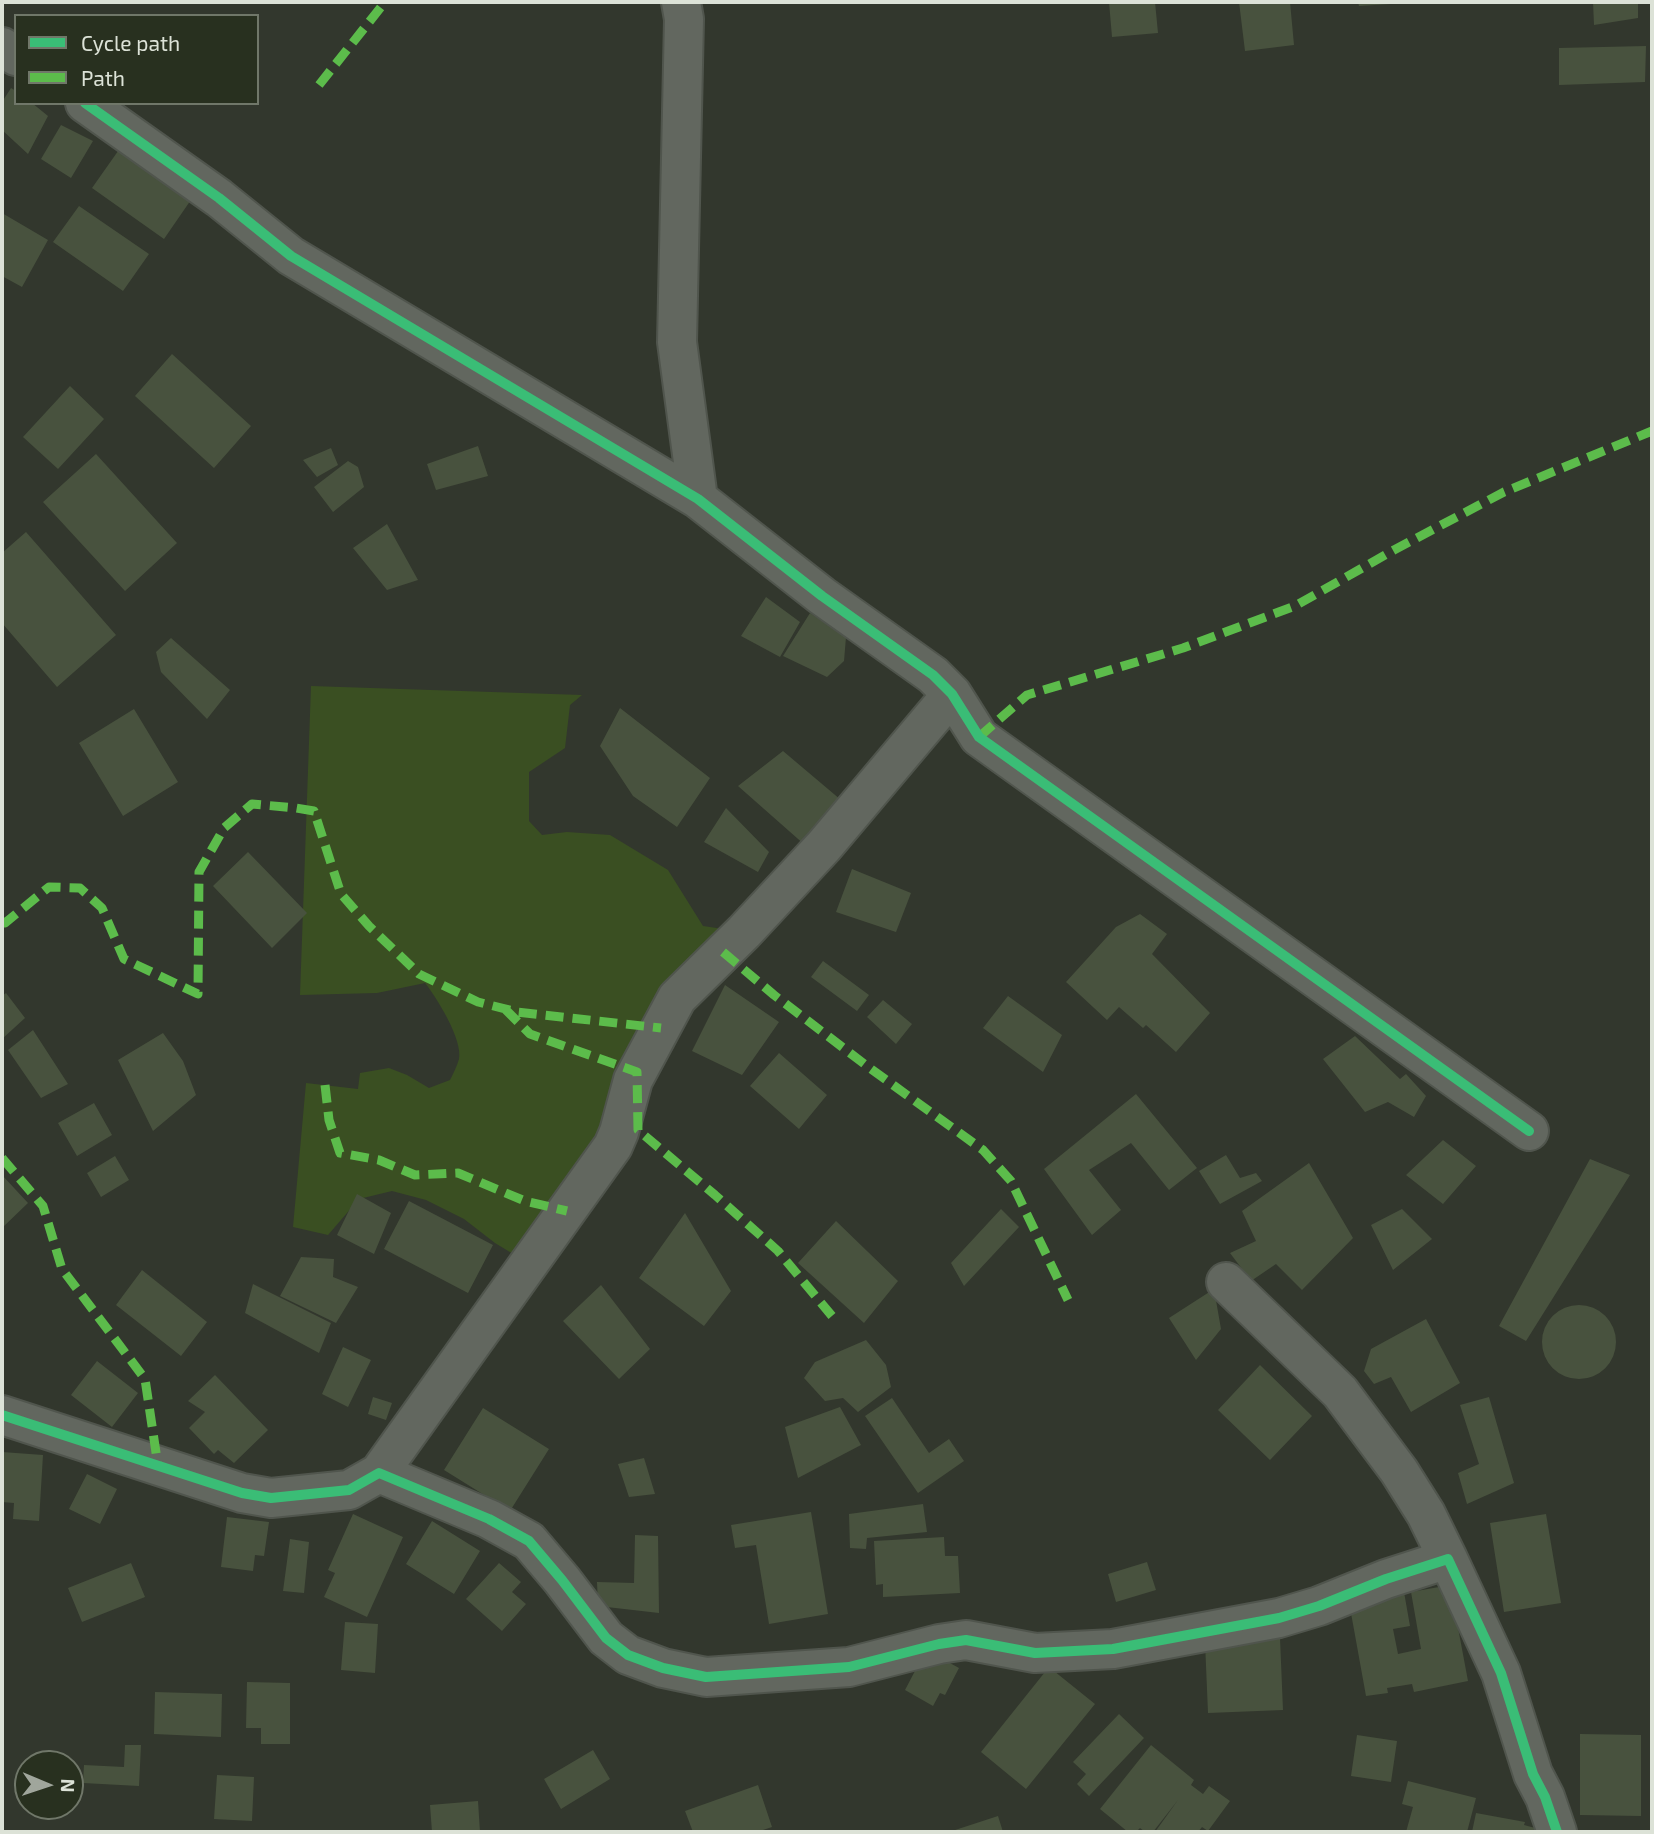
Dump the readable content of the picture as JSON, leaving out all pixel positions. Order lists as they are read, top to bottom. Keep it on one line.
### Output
{"legend":["Cycle path","Path"],"north":"right"}
